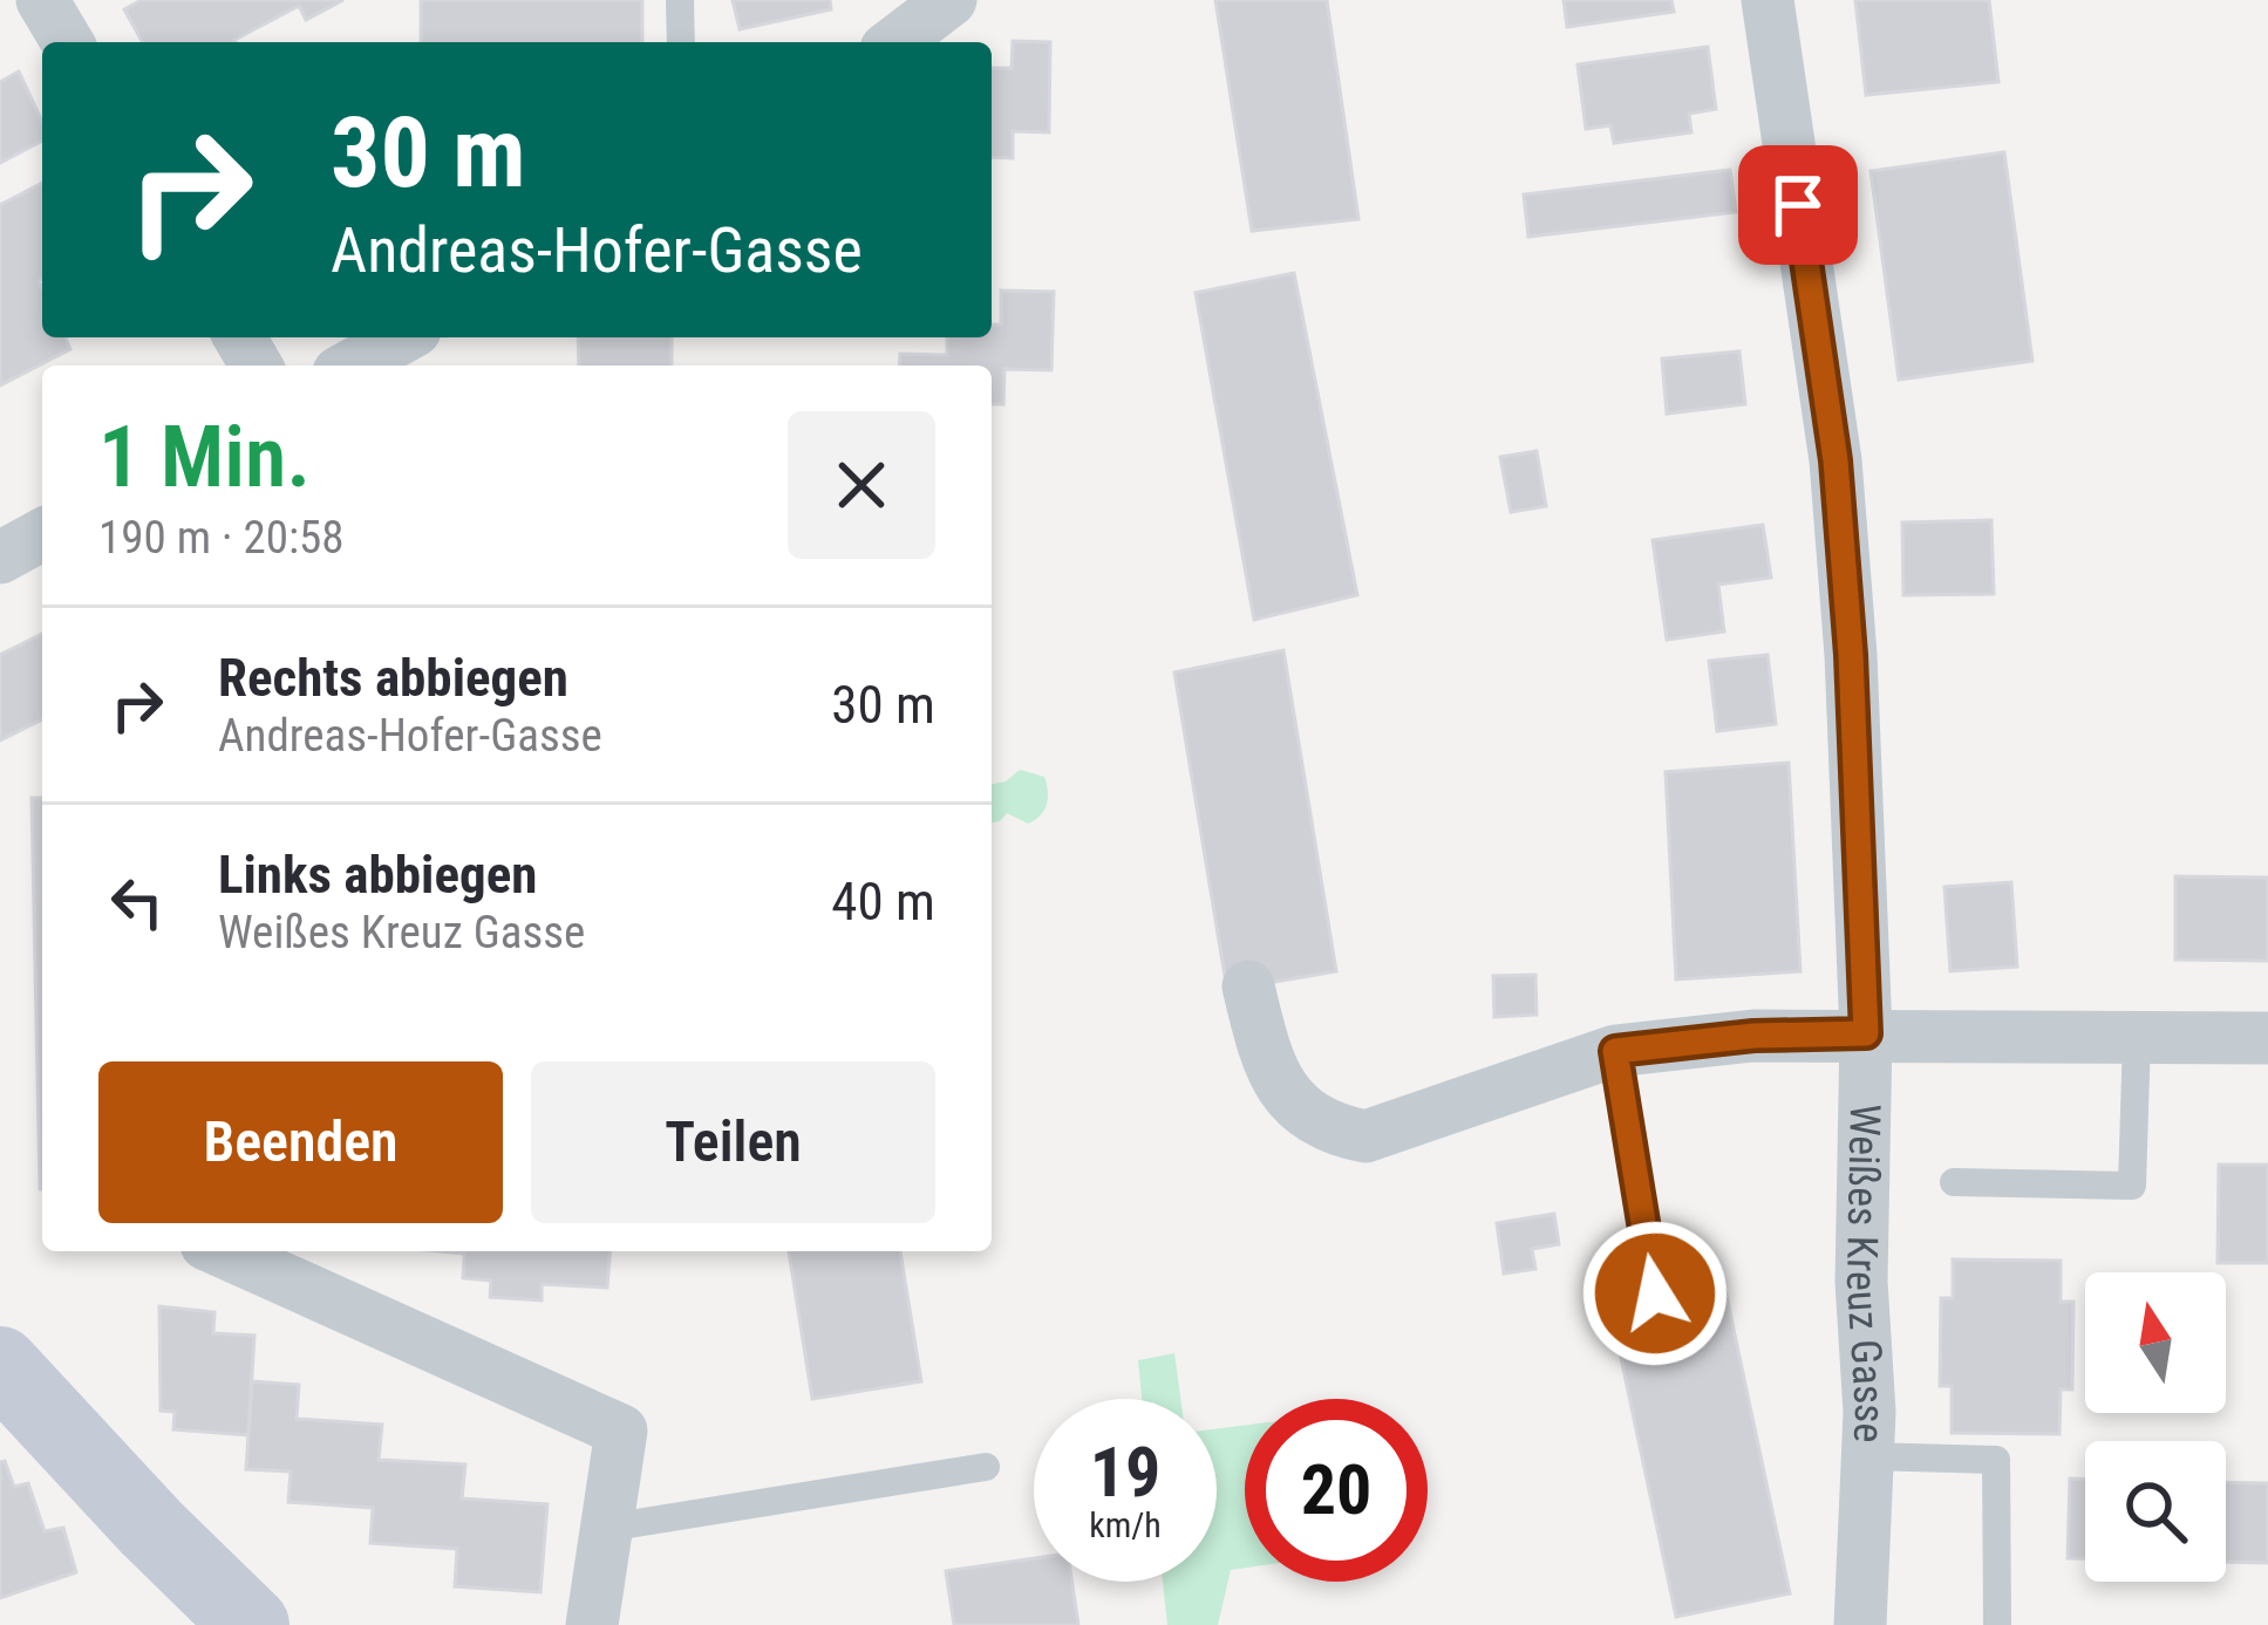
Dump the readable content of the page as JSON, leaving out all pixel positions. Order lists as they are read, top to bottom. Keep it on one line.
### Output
{"streets":{"street":["Weißes Kreuz Gasse"]},"north":"top","page":{"turn":["30 m","Andreas-Hofer-Gasse"],"heading":["1 Min.","190 m · 20:58"],"list":[{"name":"Rechts abbiegen","note":"Andreas-Hofer-Gasse","value":"30 m"},{"name":"Links abbiegen","note":"Weißes Kreuz Gasse","value":"40 m"}],"buttons":["Beenden","Teilen"],"speed":"19 km/h","limit":"20"}}
